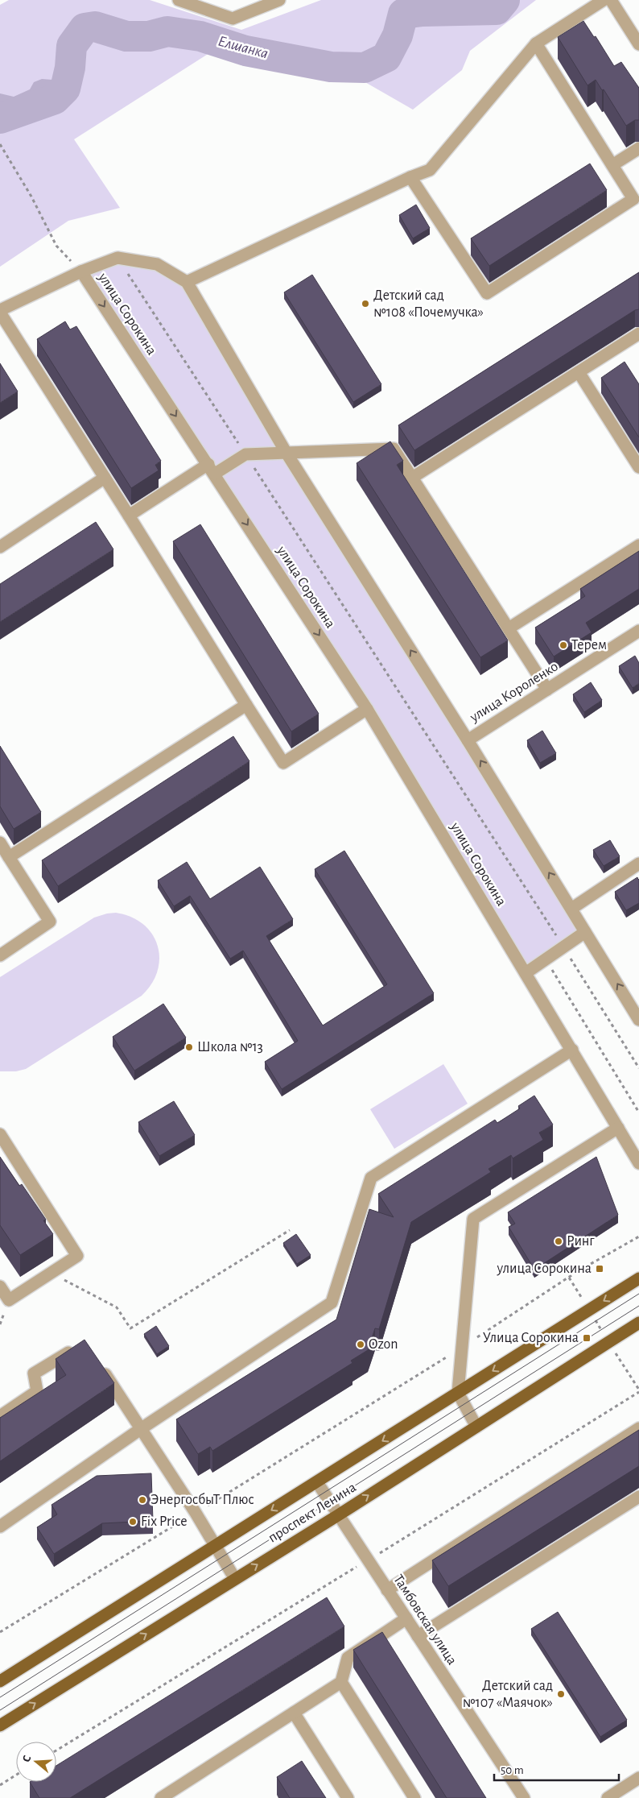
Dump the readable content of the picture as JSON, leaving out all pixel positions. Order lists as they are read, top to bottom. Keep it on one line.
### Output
{"streets":{"main road":["проспект Ленина"],"street":["улица Сорокина","улица Короленко","Тамбовская улица"]},"crossings":[["улица Сорокина","улица Короленко"],["проспект Ленина","Тамбовская улица"]],"water":["Елшанка"],"places":{"other":["Детский сад №108 «Почемучка»","Терем","Школа №13","Ринг","Ozon","ЭнергосбыТ Плюс","Fix Price","Детский сад №107 «Маячок»"],"transit":["улица Сорокина","Улица Сорокина"]},"scale_bar":"50 m","north":"left"}
